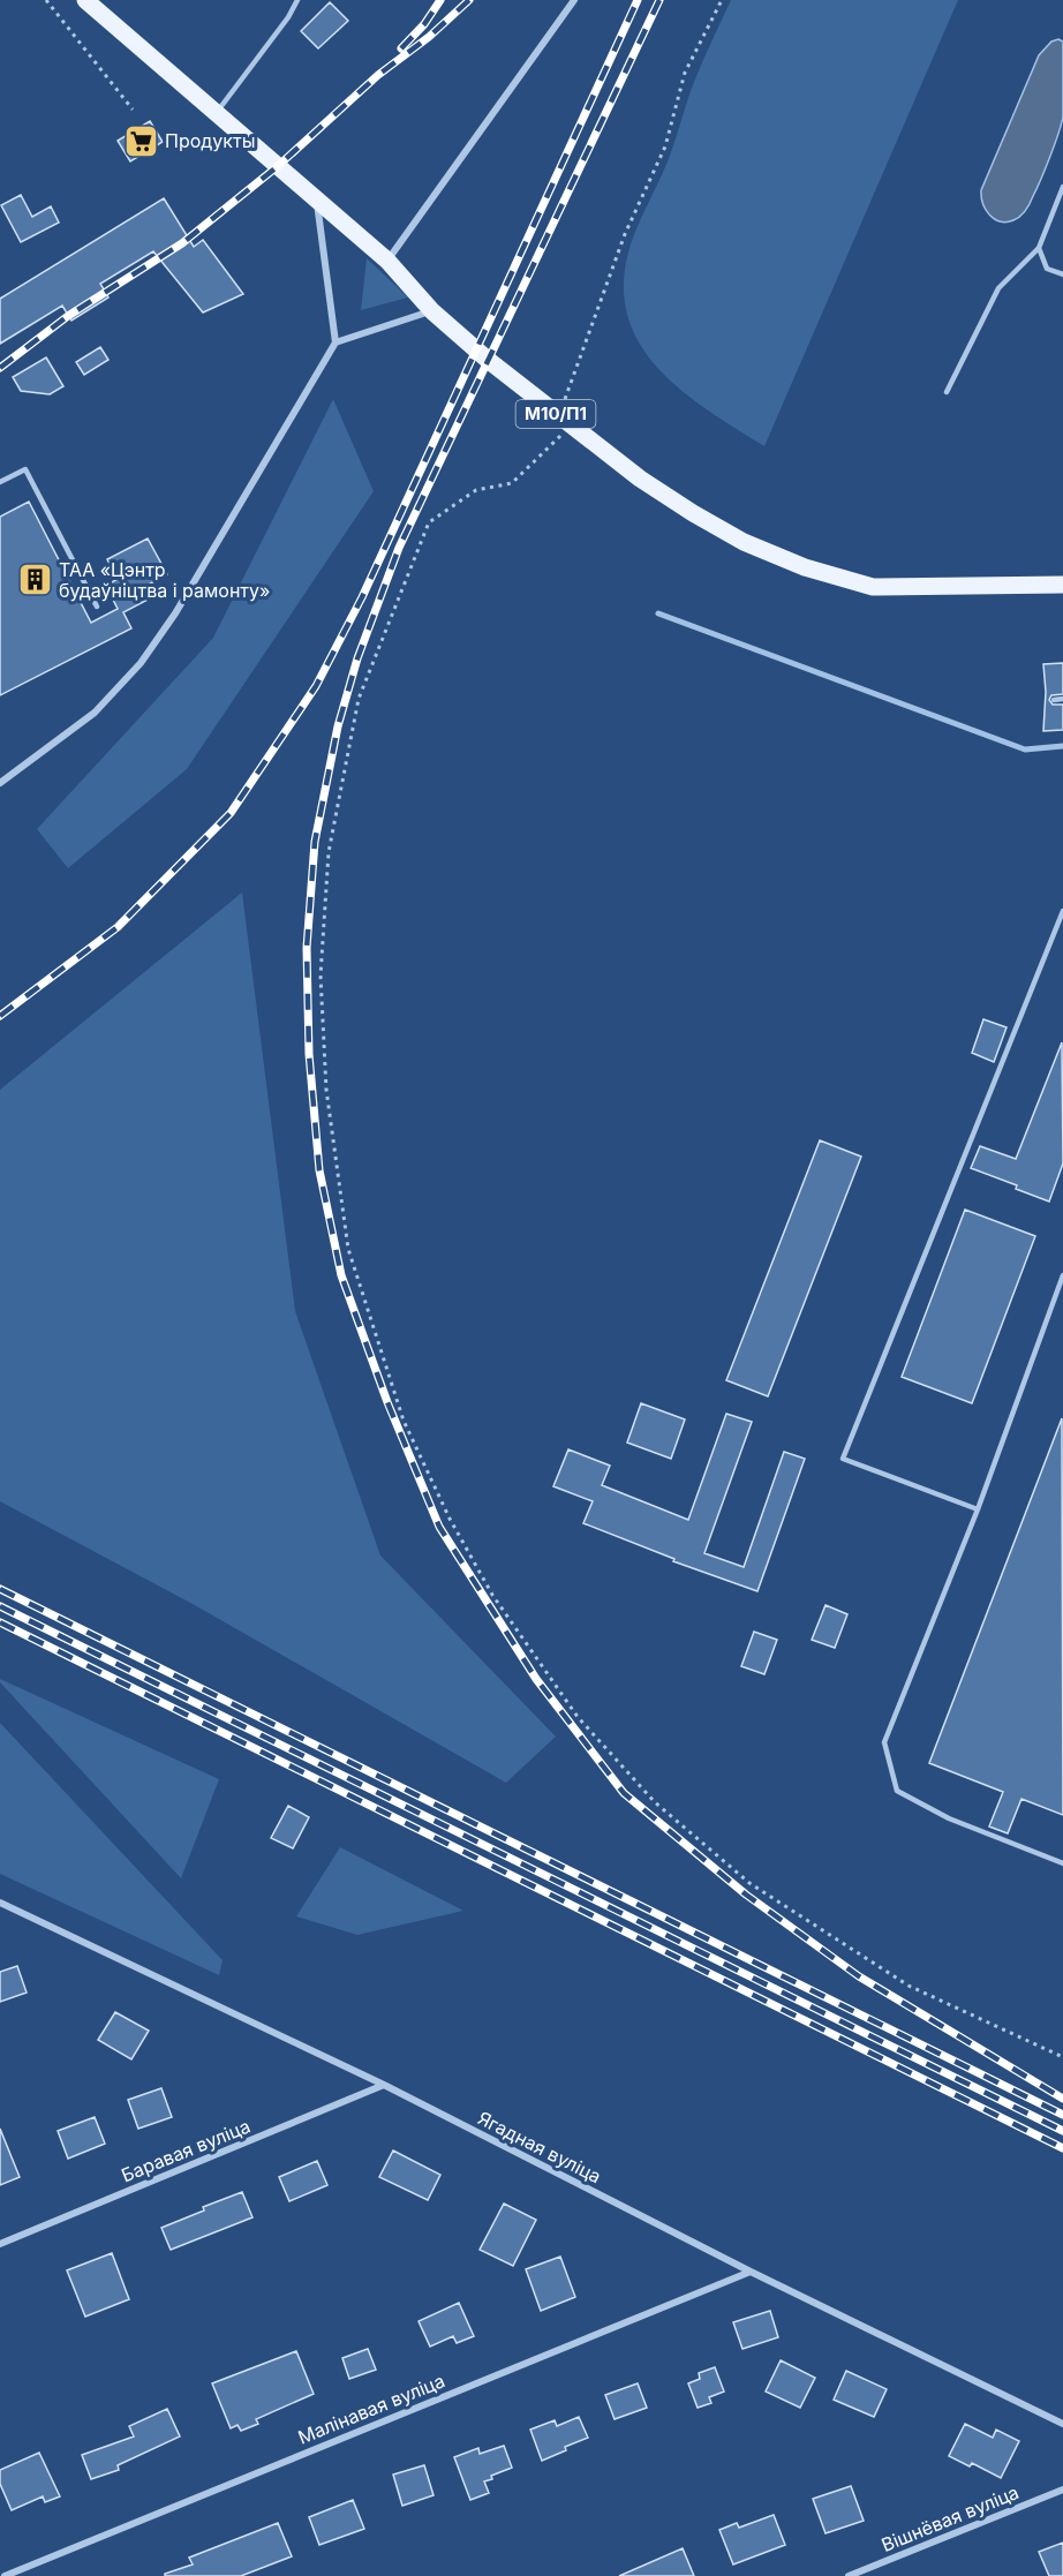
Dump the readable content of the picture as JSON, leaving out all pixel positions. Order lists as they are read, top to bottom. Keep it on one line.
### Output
{"streets":{"main road":["М10/П1"],"street":["Ягадная вуліца","Баравая вуліца","Малінавая вуліца","Вішнёвая вуліца"]},"crossings":[["Ягадная вуліца","Баравая вуліца"],["Ягадная вуліца","Малінавая вуліца"]],"places":{"supermarket":["Продукты"],"building":["ТАА «Цэнтр будаўніцтва і рамонту»"]}}
